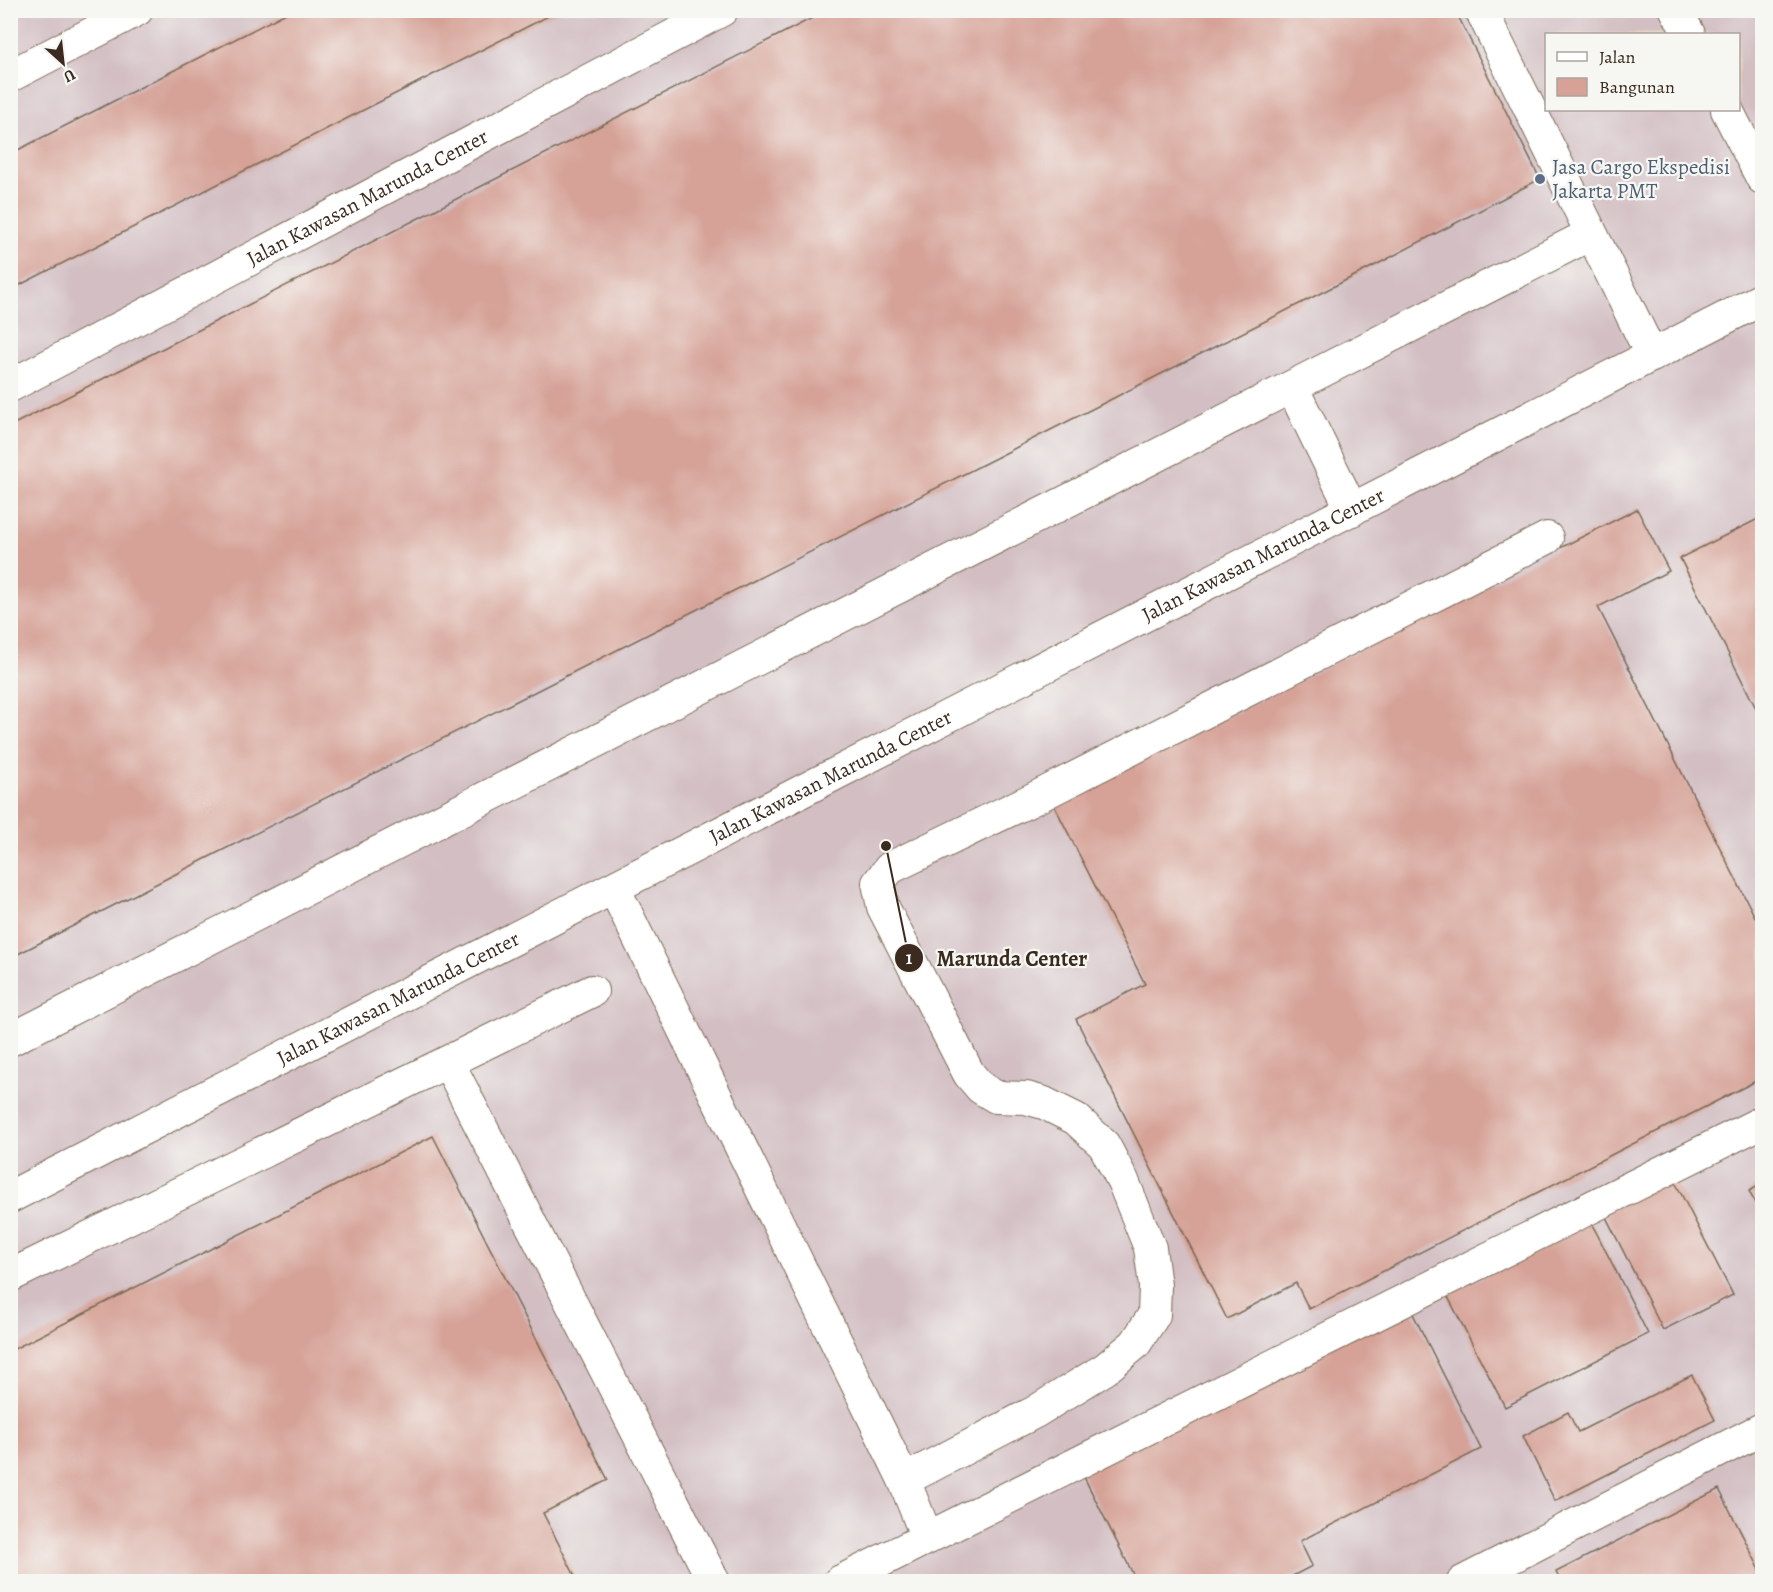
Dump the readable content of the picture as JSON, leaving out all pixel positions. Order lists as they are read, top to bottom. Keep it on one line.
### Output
{"streets":{"lane":["Jalan Kawasan Marunda Center"]},"places":["Jasa Cargo Ekspedisi Jakarta PMT","Marunda Center"],"legend":["Jalan","Bangunan"],"north":"bottom right"}
